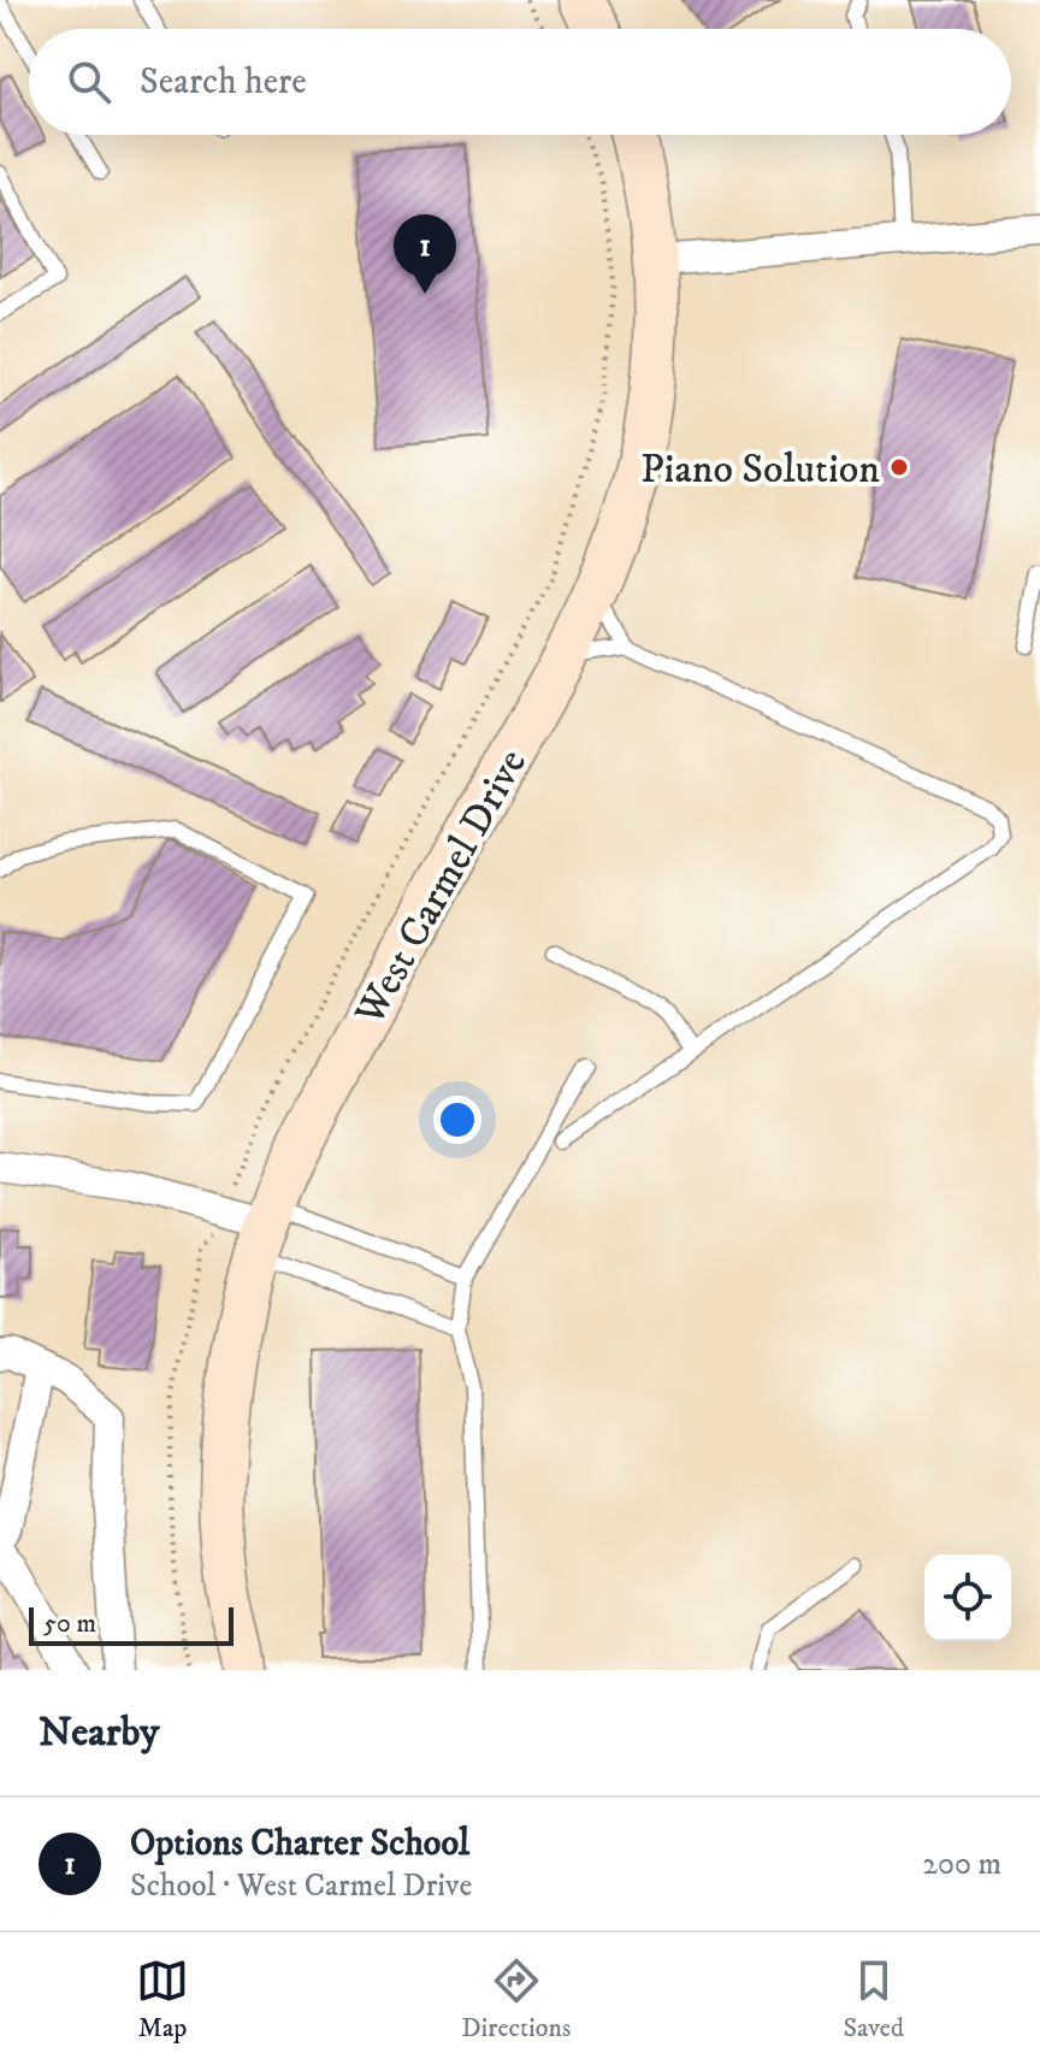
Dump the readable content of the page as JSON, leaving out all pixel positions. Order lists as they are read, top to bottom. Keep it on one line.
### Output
{"streets":{"street":["West Carmel Drive"]},"places":["Piano Solution"],"scale_bar":"50 m","page":{"search":"Search here","pins":"1","scale":"50 m","heading":"Nearby","list":[{"mark":"1","name":"Options Charter School","note":"School · West Carmel Drive","value":"200 m"}],"nav":["Map","Directions","Saved"]}}
